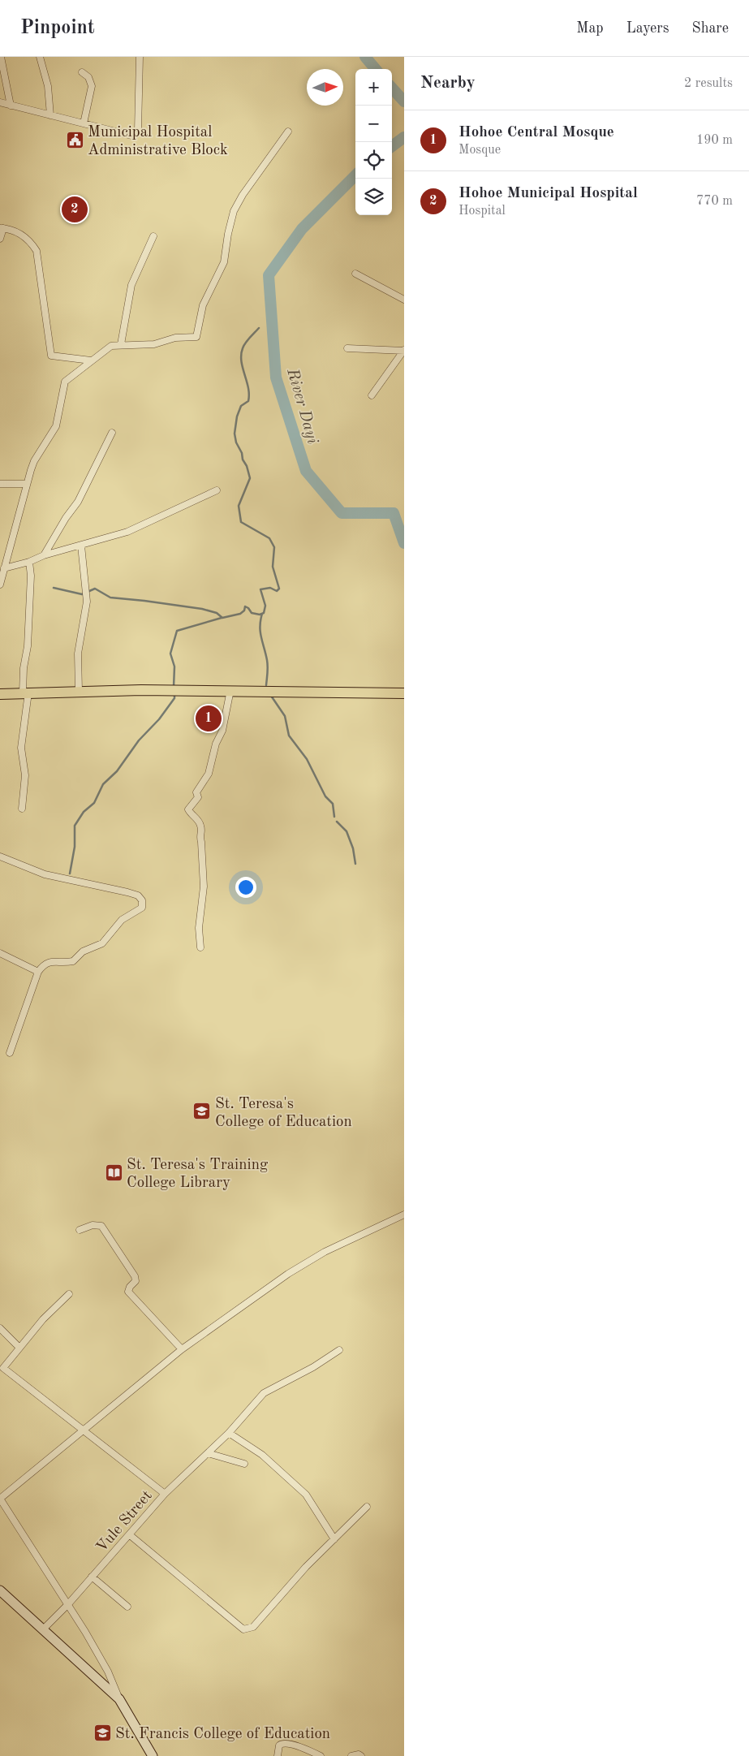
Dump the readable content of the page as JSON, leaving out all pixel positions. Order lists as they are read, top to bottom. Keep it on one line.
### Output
{"streets":{"street":["Vule Street"]},"water":["River Dayi"],"places":{"public building":["Municipal Hospital Administrative Block"],"school or university":["St. Teresa's College of Education","St. Francis College of Education"],"library":["St. Teresa's Training College Library"]},"north":"right","page":{"header":"Pinpoint","nav":["Map","Layers","Share"],"heading":["Nearby","2 results"],"map_buttons":["+","−"],"list":[{"mark":"1","name":"Hohoe Central Mosque","note":"Mosque","value":"190 m"},{"mark":"2","name":"Hohoe Municipal Hospital","note":"Hospital","value":"770 m"}],"pins":["2","1"]}}
